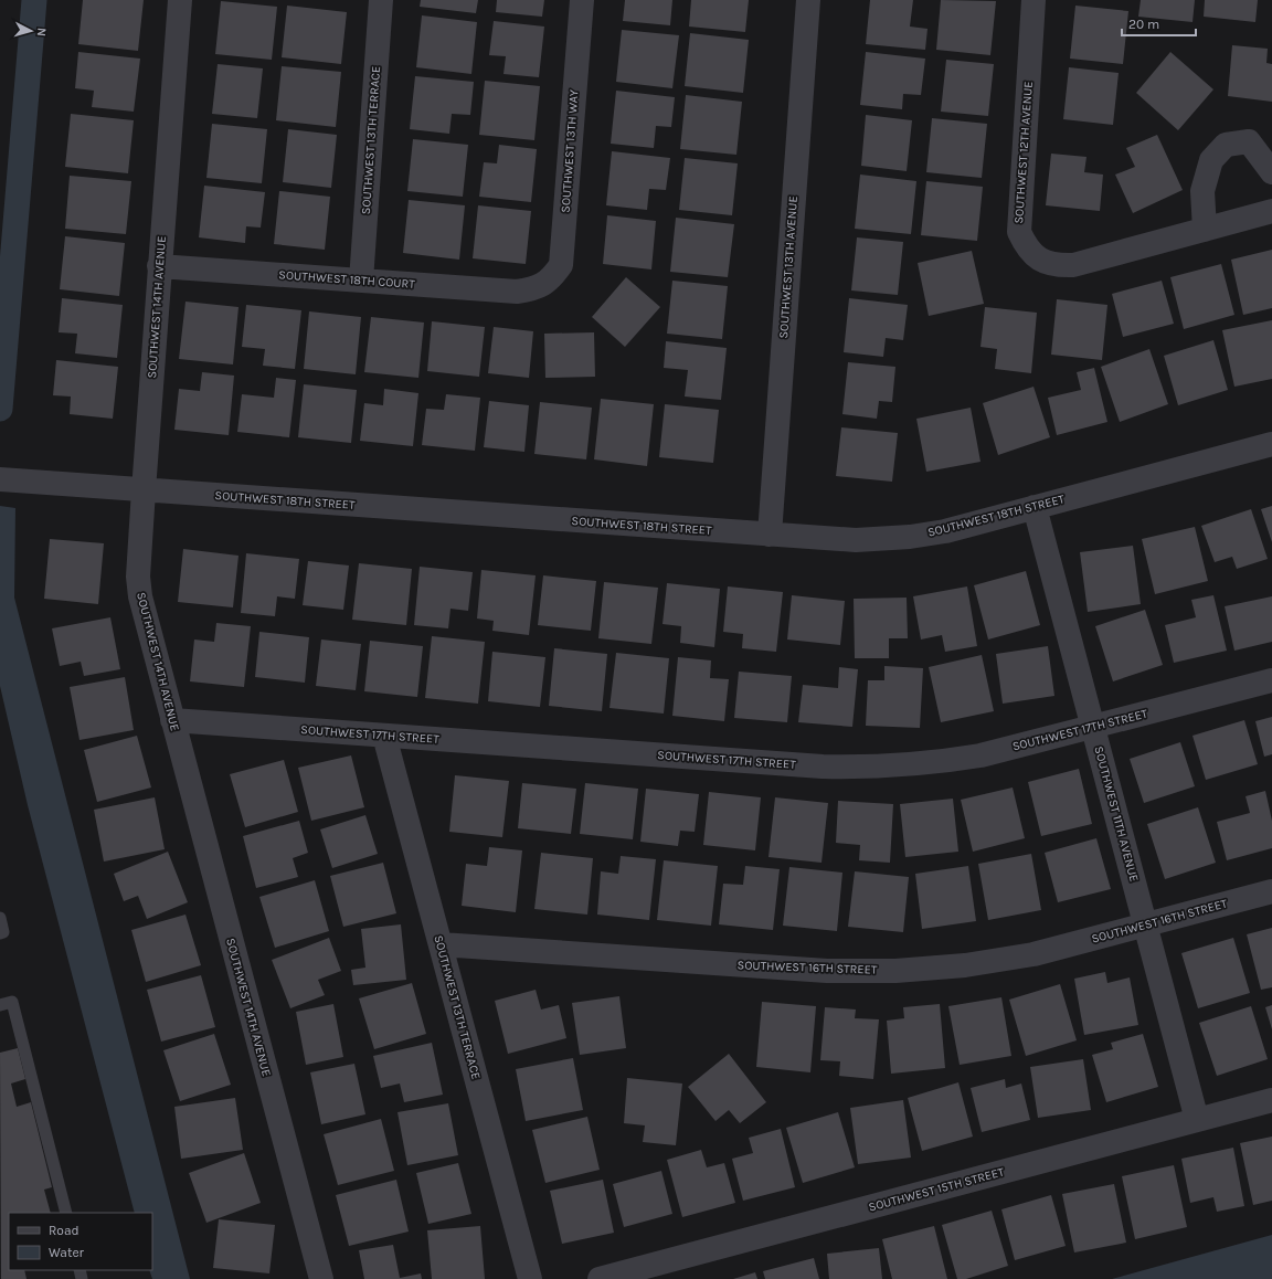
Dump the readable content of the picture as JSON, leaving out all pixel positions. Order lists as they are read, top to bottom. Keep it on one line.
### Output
{"streets":{"street":["SOUTHWEST 13TH TERRACE","SOUTHWEST 13TH WAY","SOUTHWEST 12TH AVENUE","SOUTHWEST 13TH AVENUE","SOUTHWEST 18TH COURT","SOUTHWEST 14TH AVENUE","SOUTHWEST 18TH STREET","SOUTHWEST 17TH STREET","SOUTHWEST 11TH AVENUE","SOUTHWEST 16TH STREET","SOUTHWEST 15TH STREET"]},"crossings":[["SOUTHWEST 13TH TERRACE","SOUTHWEST 18TH COURT"],["SOUTHWEST 13TH TERRACE","SOUTHWEST 17TH STREET"],["SOUTHWEST 13TH TERRACE","SOUTHWEST 16TH STREET"],["SOUTHWEST 13TH WAY","SOUTHWEST 18TH COURT"],["SOUTHWEST 13TH AVENUE","SOUTHWEST 18TH STREET"],["SOUTHWEST 18TH COURT","SOUTHWEST 14TH AVENUE"],["SOUTHWEST 14TH AVENUE","SOUTHWEST 18TH STREET"],["SOUTHWEST 14TH AVENUE","SOUTHWEST 17TH STREET"],["SOUTHWEST 18TH STREET","SOUTHWEST 11TH AVENUE"],["SOUTHWEST 17TH STREET","SOUTHWEST 11TH AVENUE"],["SOUTHWEST 11TH AVENUE","SOUTHWEST 16TH STREET"],["SOUTHWEST 11TH AVENUE","SOUTHWEST 15TH STREET"]],"legend":["Road","Water"],"scale_bar":"20 m","north":"right"}
